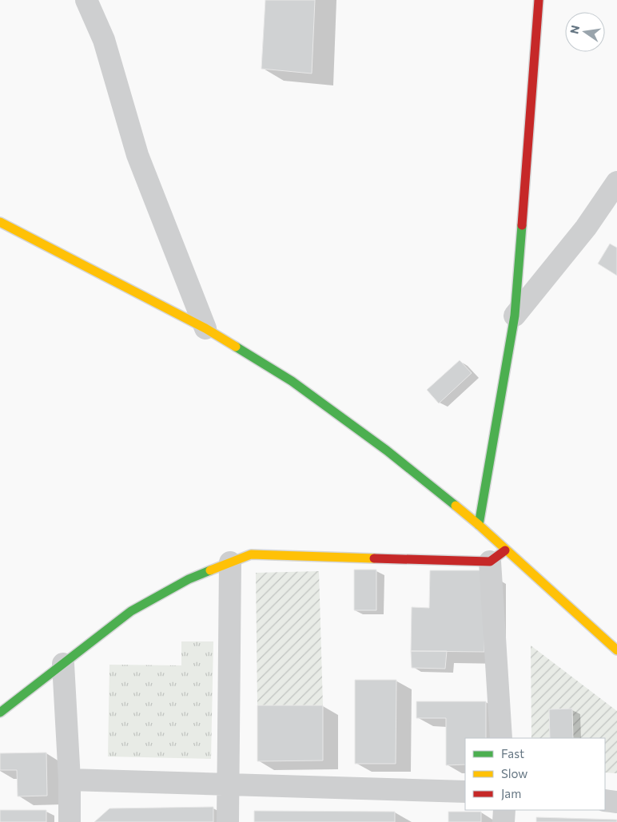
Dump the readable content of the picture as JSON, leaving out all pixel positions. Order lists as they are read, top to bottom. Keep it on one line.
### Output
{"legend":["Fast","Slow","Jam"],"north":"left"}
